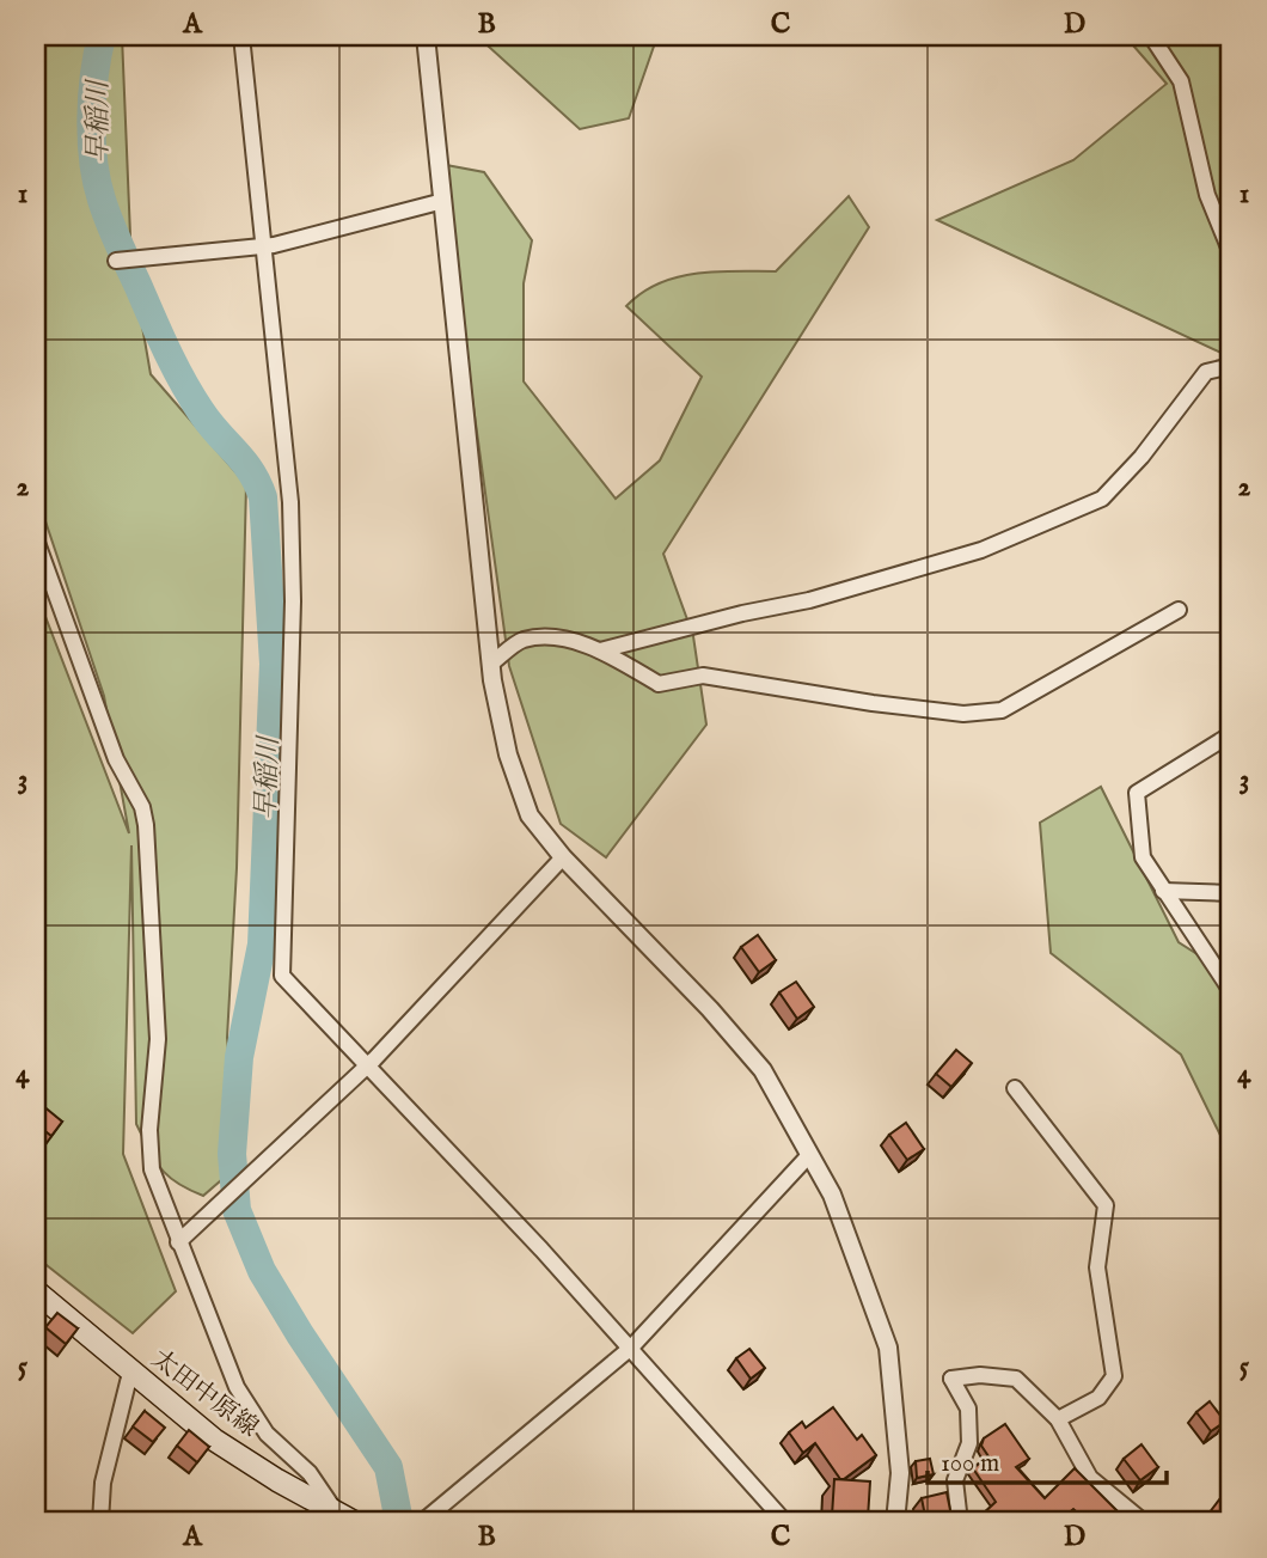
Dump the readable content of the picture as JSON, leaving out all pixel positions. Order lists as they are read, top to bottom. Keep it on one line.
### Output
{"streets":{"main road":["太田中原線"]},"water":["早稲川"],"scale_bar":"100 m","grid":{"columns":["A","B","C","D"],"rows":["1","2","3","4","5"]}}
